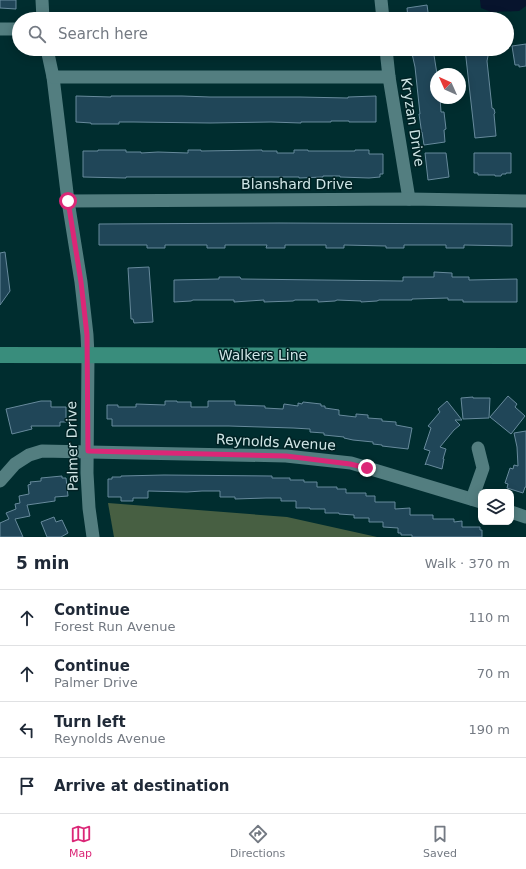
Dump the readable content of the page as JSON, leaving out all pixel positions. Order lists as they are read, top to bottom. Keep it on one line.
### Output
{"streets":{"main road":["Walkers Line"],"street":["Kryzan Drive","Blanshard Drive","Reynolds Avenue","Palmer Drive"]},"crossings":[["Kryzan Drive","Blanshard Drive"],["Blanshard Drive","Palmer Drive"],["Walkers Line","Palmer Drive"],["Reynolds Avenue","Palmer Drive"]],"north":"top left","page":{"search":"Search here","heading":["5 min","Walk · 370 m"],"list":[["Continue","Forest Run Avenue","110 m"],["Continue","Palmer Drive","70 m"],["Turn left","Reynolds Avenue","190 m"],"Arrive at destination"],"nav":["Map","Directions","Saved"]}}
